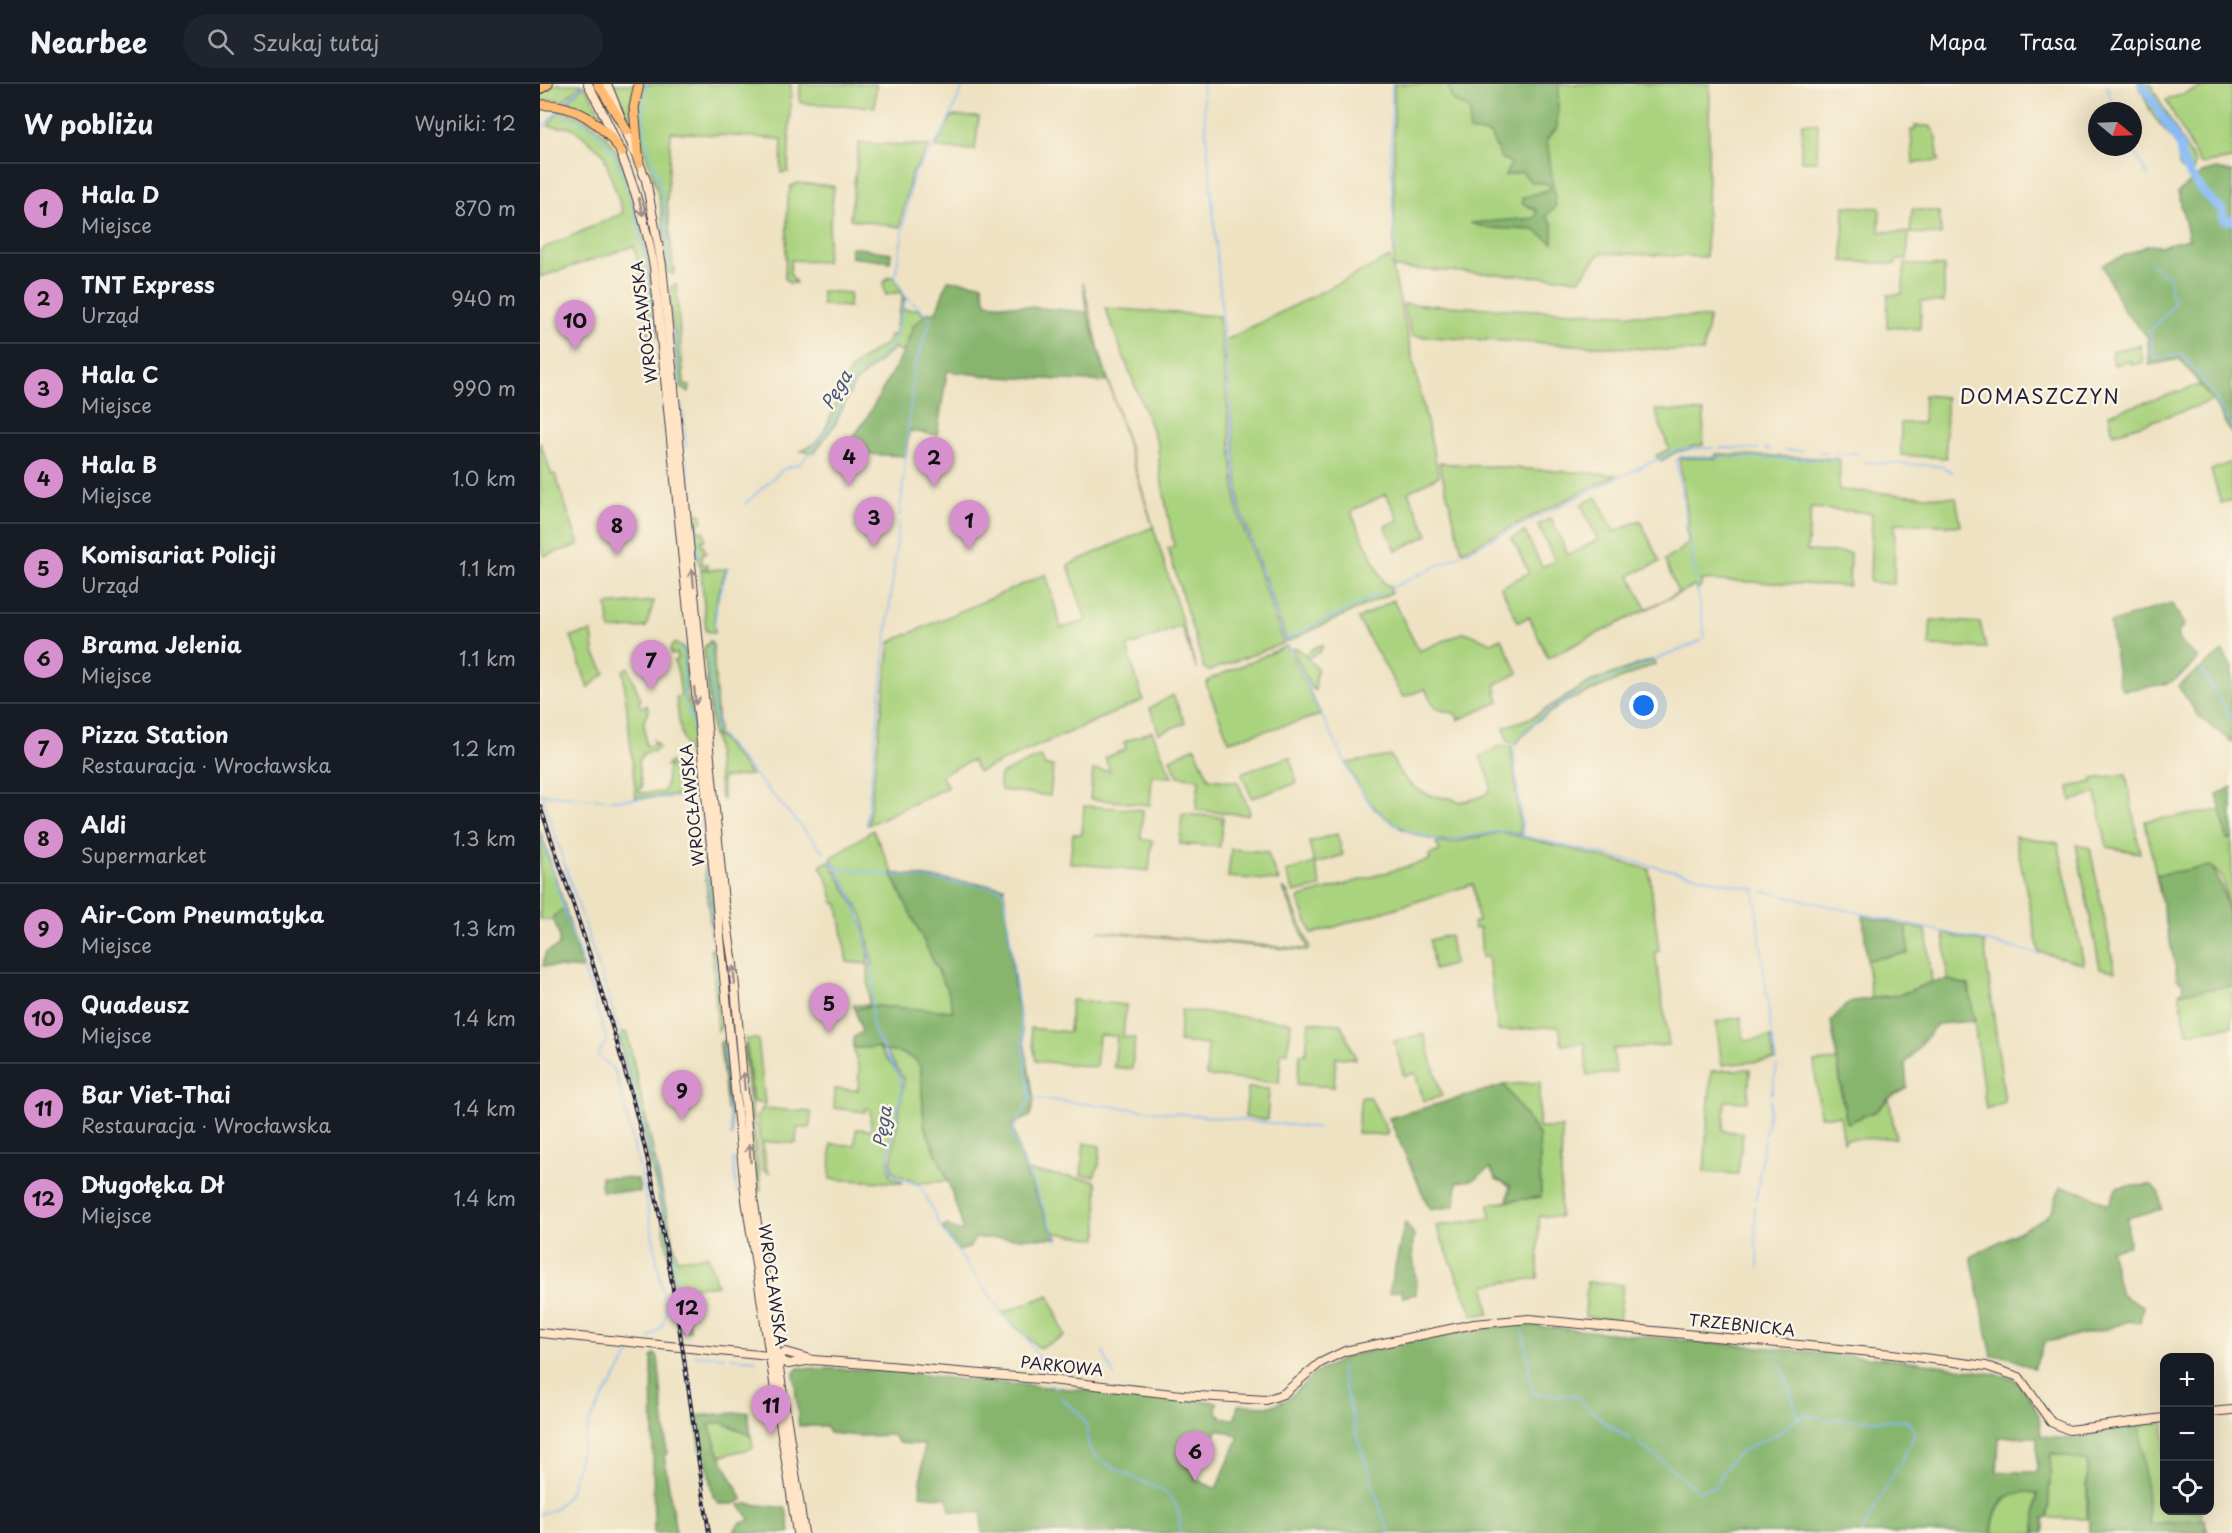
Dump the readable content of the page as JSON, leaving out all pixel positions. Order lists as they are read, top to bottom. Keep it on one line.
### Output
{"streets":{"main road":["WROCŁAWSKA","TRZEBNICKA","PARKOWA"]},"crossings":[["WROCŁAWSKA","PARKOWA"],["TRZEBNICKA","PARKOWA"]],"districts":["DOMASZCZYN"],"water":["Pęga"],"north":"right","page":{"header":"Nearbee","search":"Szukaj tutaj","nav":["Mapa","Trasa","Zapisane"],"heading":["W pobliżu","Wyniki: 12"],"list":[{"mark":"1","name":"Hala D","note":"Miejsce","value":"870 m"},{"mark":"2","name":"TNT Express","note":"Urząd","value":"940 m"},{"mark":"3","name":"Hala C","note":"Miejsce","value":"990 m"},{"mark":"4","name":"Hala B","note":"Miejsce","value":"1.0 km"},{"mark":"5","name":"Komisariat Policji","note":"Urząd","value":"1.1 km"},{"mark":"6","name":"Brama Jelenia","note":"Miejsce","value":"1.1 km"},{"mark":"7","name":"Pizza Station","note":"Restauracja · Wrocławska","value":"1.2 km"},{"mark":"8","name":"Aldi","note":"Supermarket","value":"1.3 km"},{"mark":"9","name":"Air-Com Pneumatyka","note":"Miejsce","value":"1.3 km"},{"mark":"10","name":"Quadeusz","note":"Miejsce","value":"1.4 km"},{"mark":"11","name":"Bar Viet-Thai","note":"Restauracja · Wrocławska","value":"1.4 km"},{"mark":"12","name":"Długołęka Dł","note":"Miejsce","value":"1.4 km"}],"pins":["10","4","2","3","1","8","7","5","9","12","11","6"],"map_buttons":["+","−"]}}
